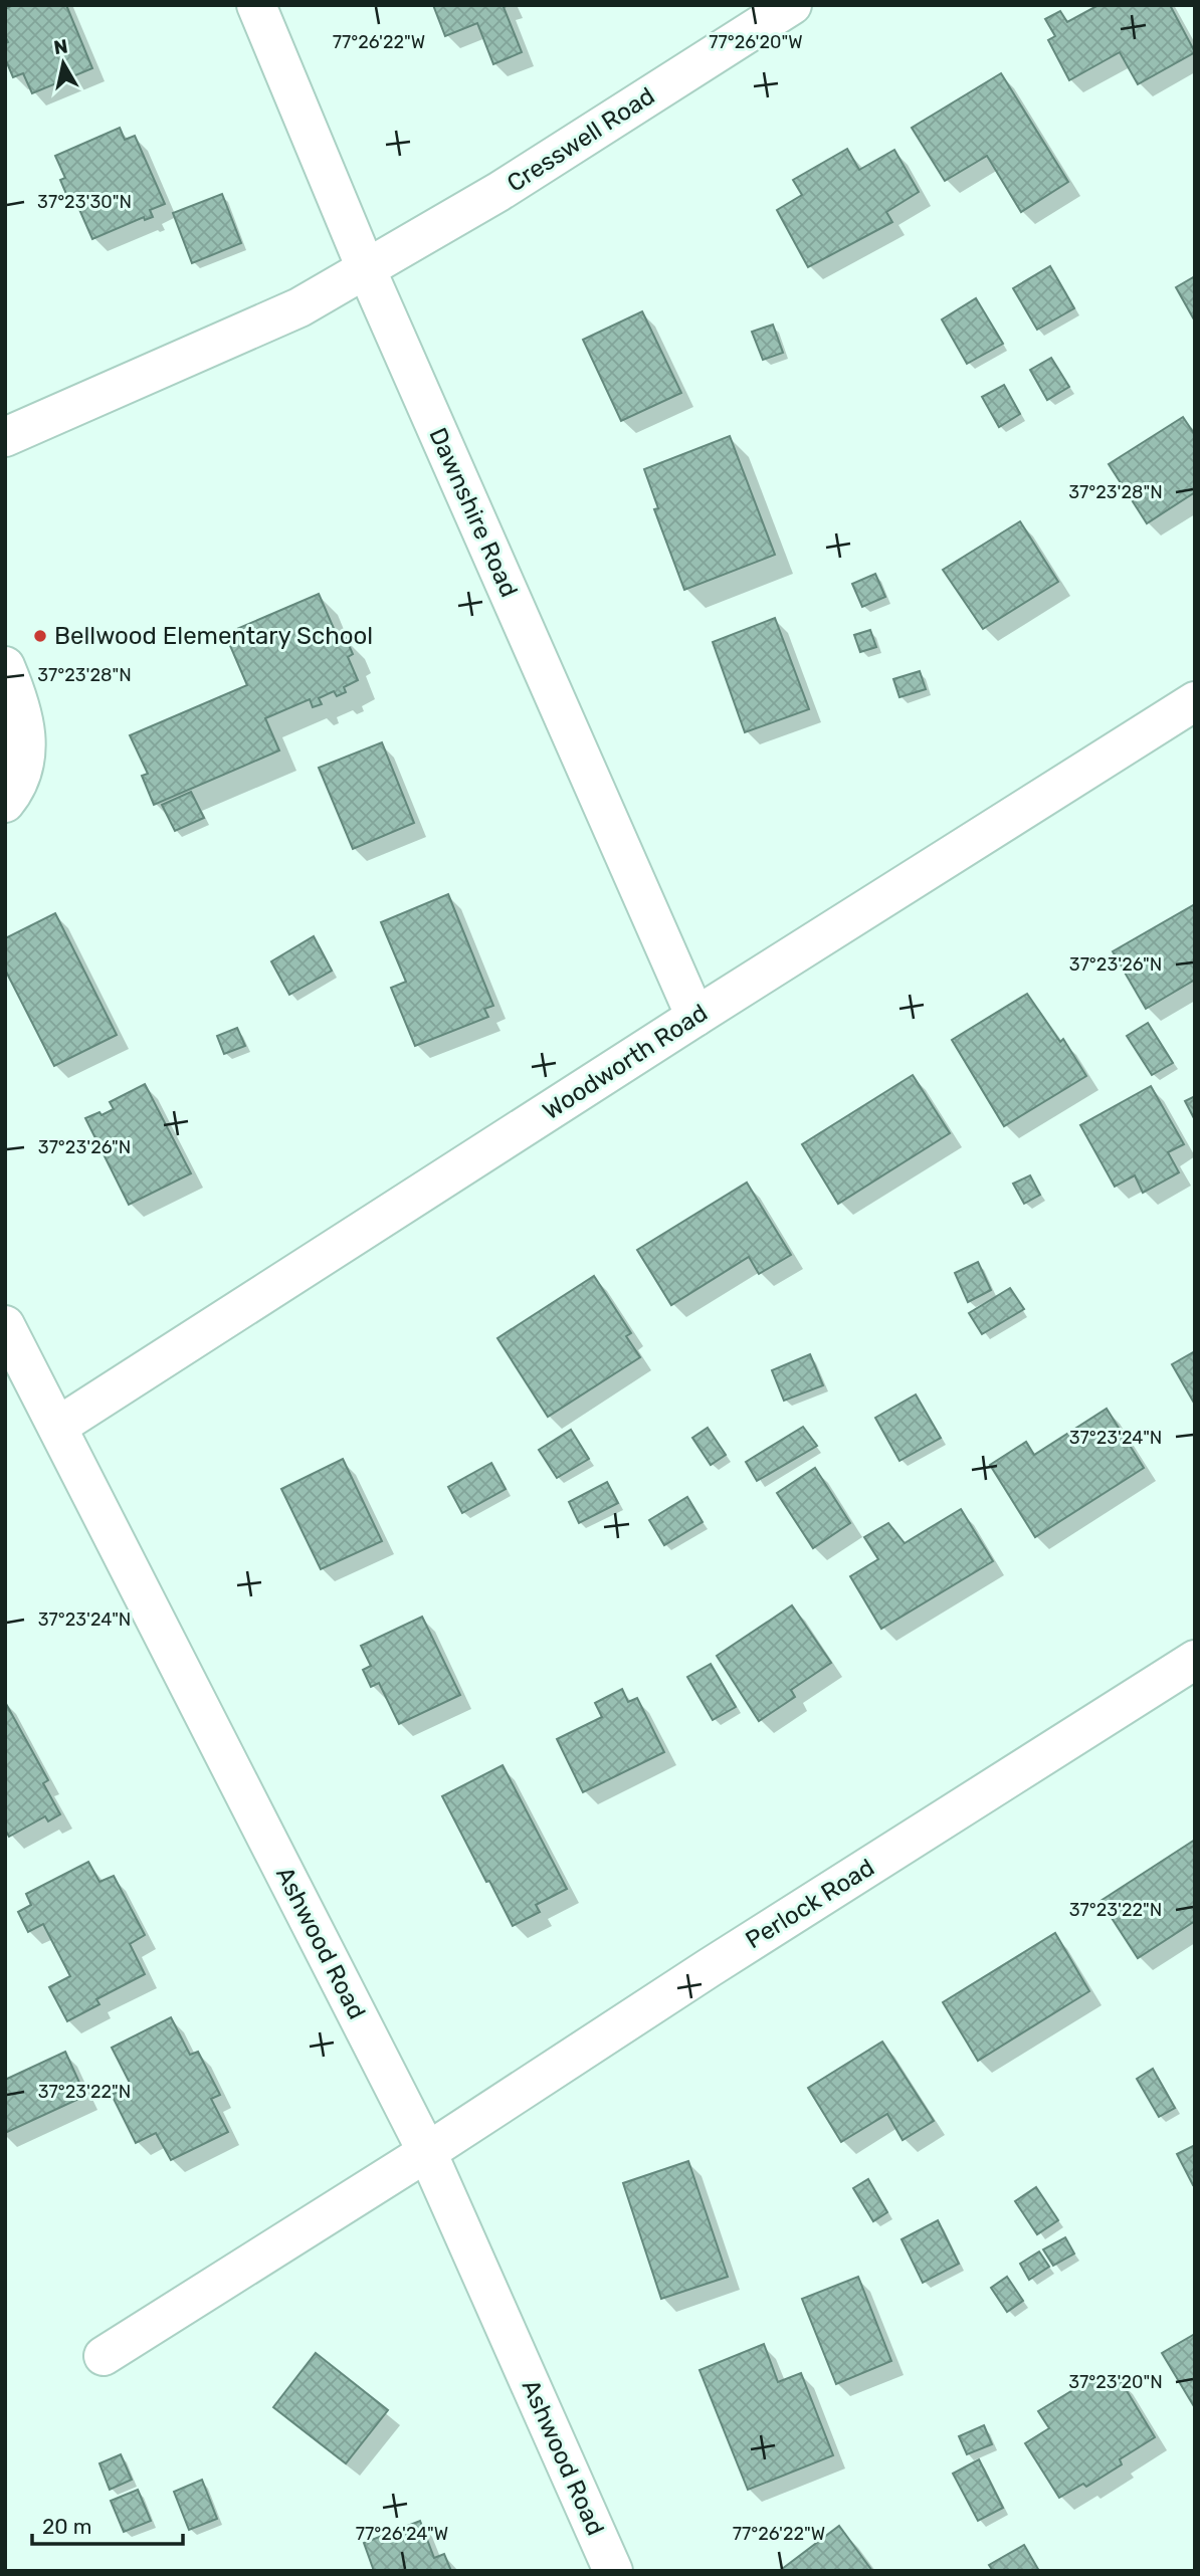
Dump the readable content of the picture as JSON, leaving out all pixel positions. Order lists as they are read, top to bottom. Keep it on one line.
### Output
{"streets":{"street":["Cresswell Road","Dawnshire Road","Woodworth Road","Perlock Road","Ashwood Road"]},"crossings":[["Cresswell Road","Dawnshire Road"],["Dawnshire Road","Woodworth Road"],["Woodworth Road","Ashwood Road"],["Perlock Road","Ashwood Road"]],"places":["Bellwood Elementary School"],"scale_bar":"20 m","north":"top","coordinates":["77°26'22\"W","77°26'20\"W","37°23'30\"N","37°23'28\"N","37°23'26\"N","37°23'24\"N","37°23'22\"N","37°23'20\"N","77°26'24\"W"]}
